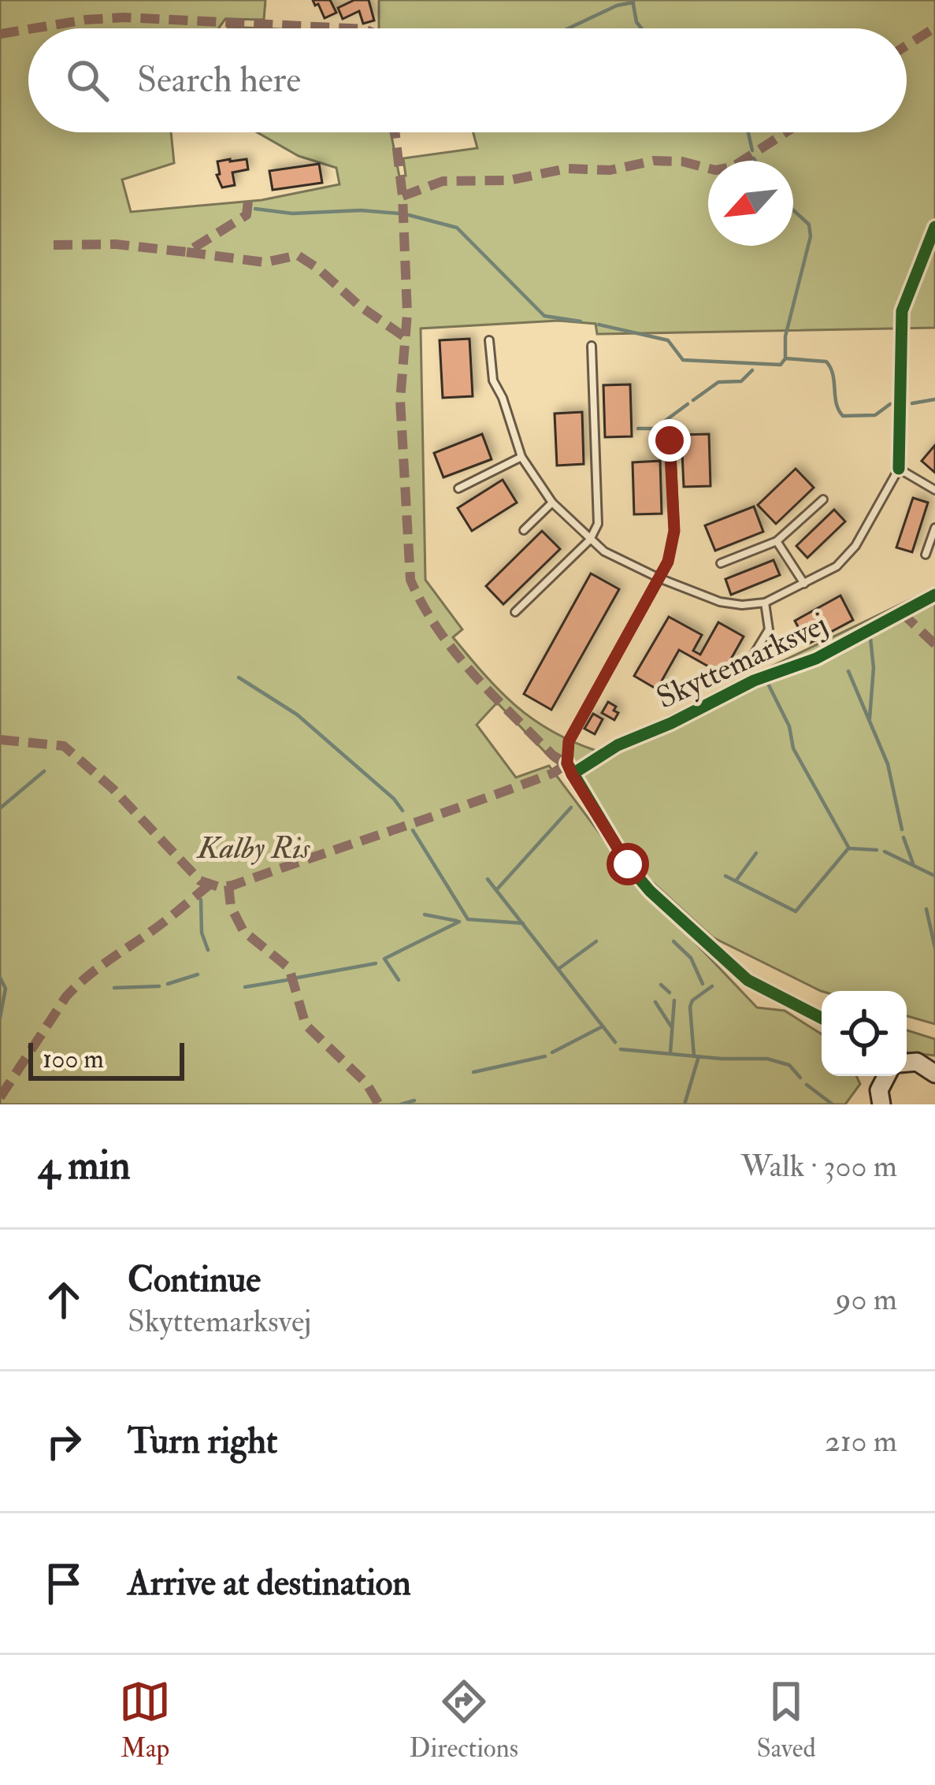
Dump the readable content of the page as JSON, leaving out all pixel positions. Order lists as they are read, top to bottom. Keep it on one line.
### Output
{"streets":{"street":["Skyttemarksvej"]},"parks":["Kalby Ris"],"scale_bar":"100 m","north":"bottom left","page":{"search":"Search here","scale":"100 m","heading":["4 min","Walk · 300 m"],"list":[["Continue","Skyttemarksvej","90 m"],["Turn right","210 m"],"Arrive at destination"],"nav":["Map","Directions","Saved"]}}
